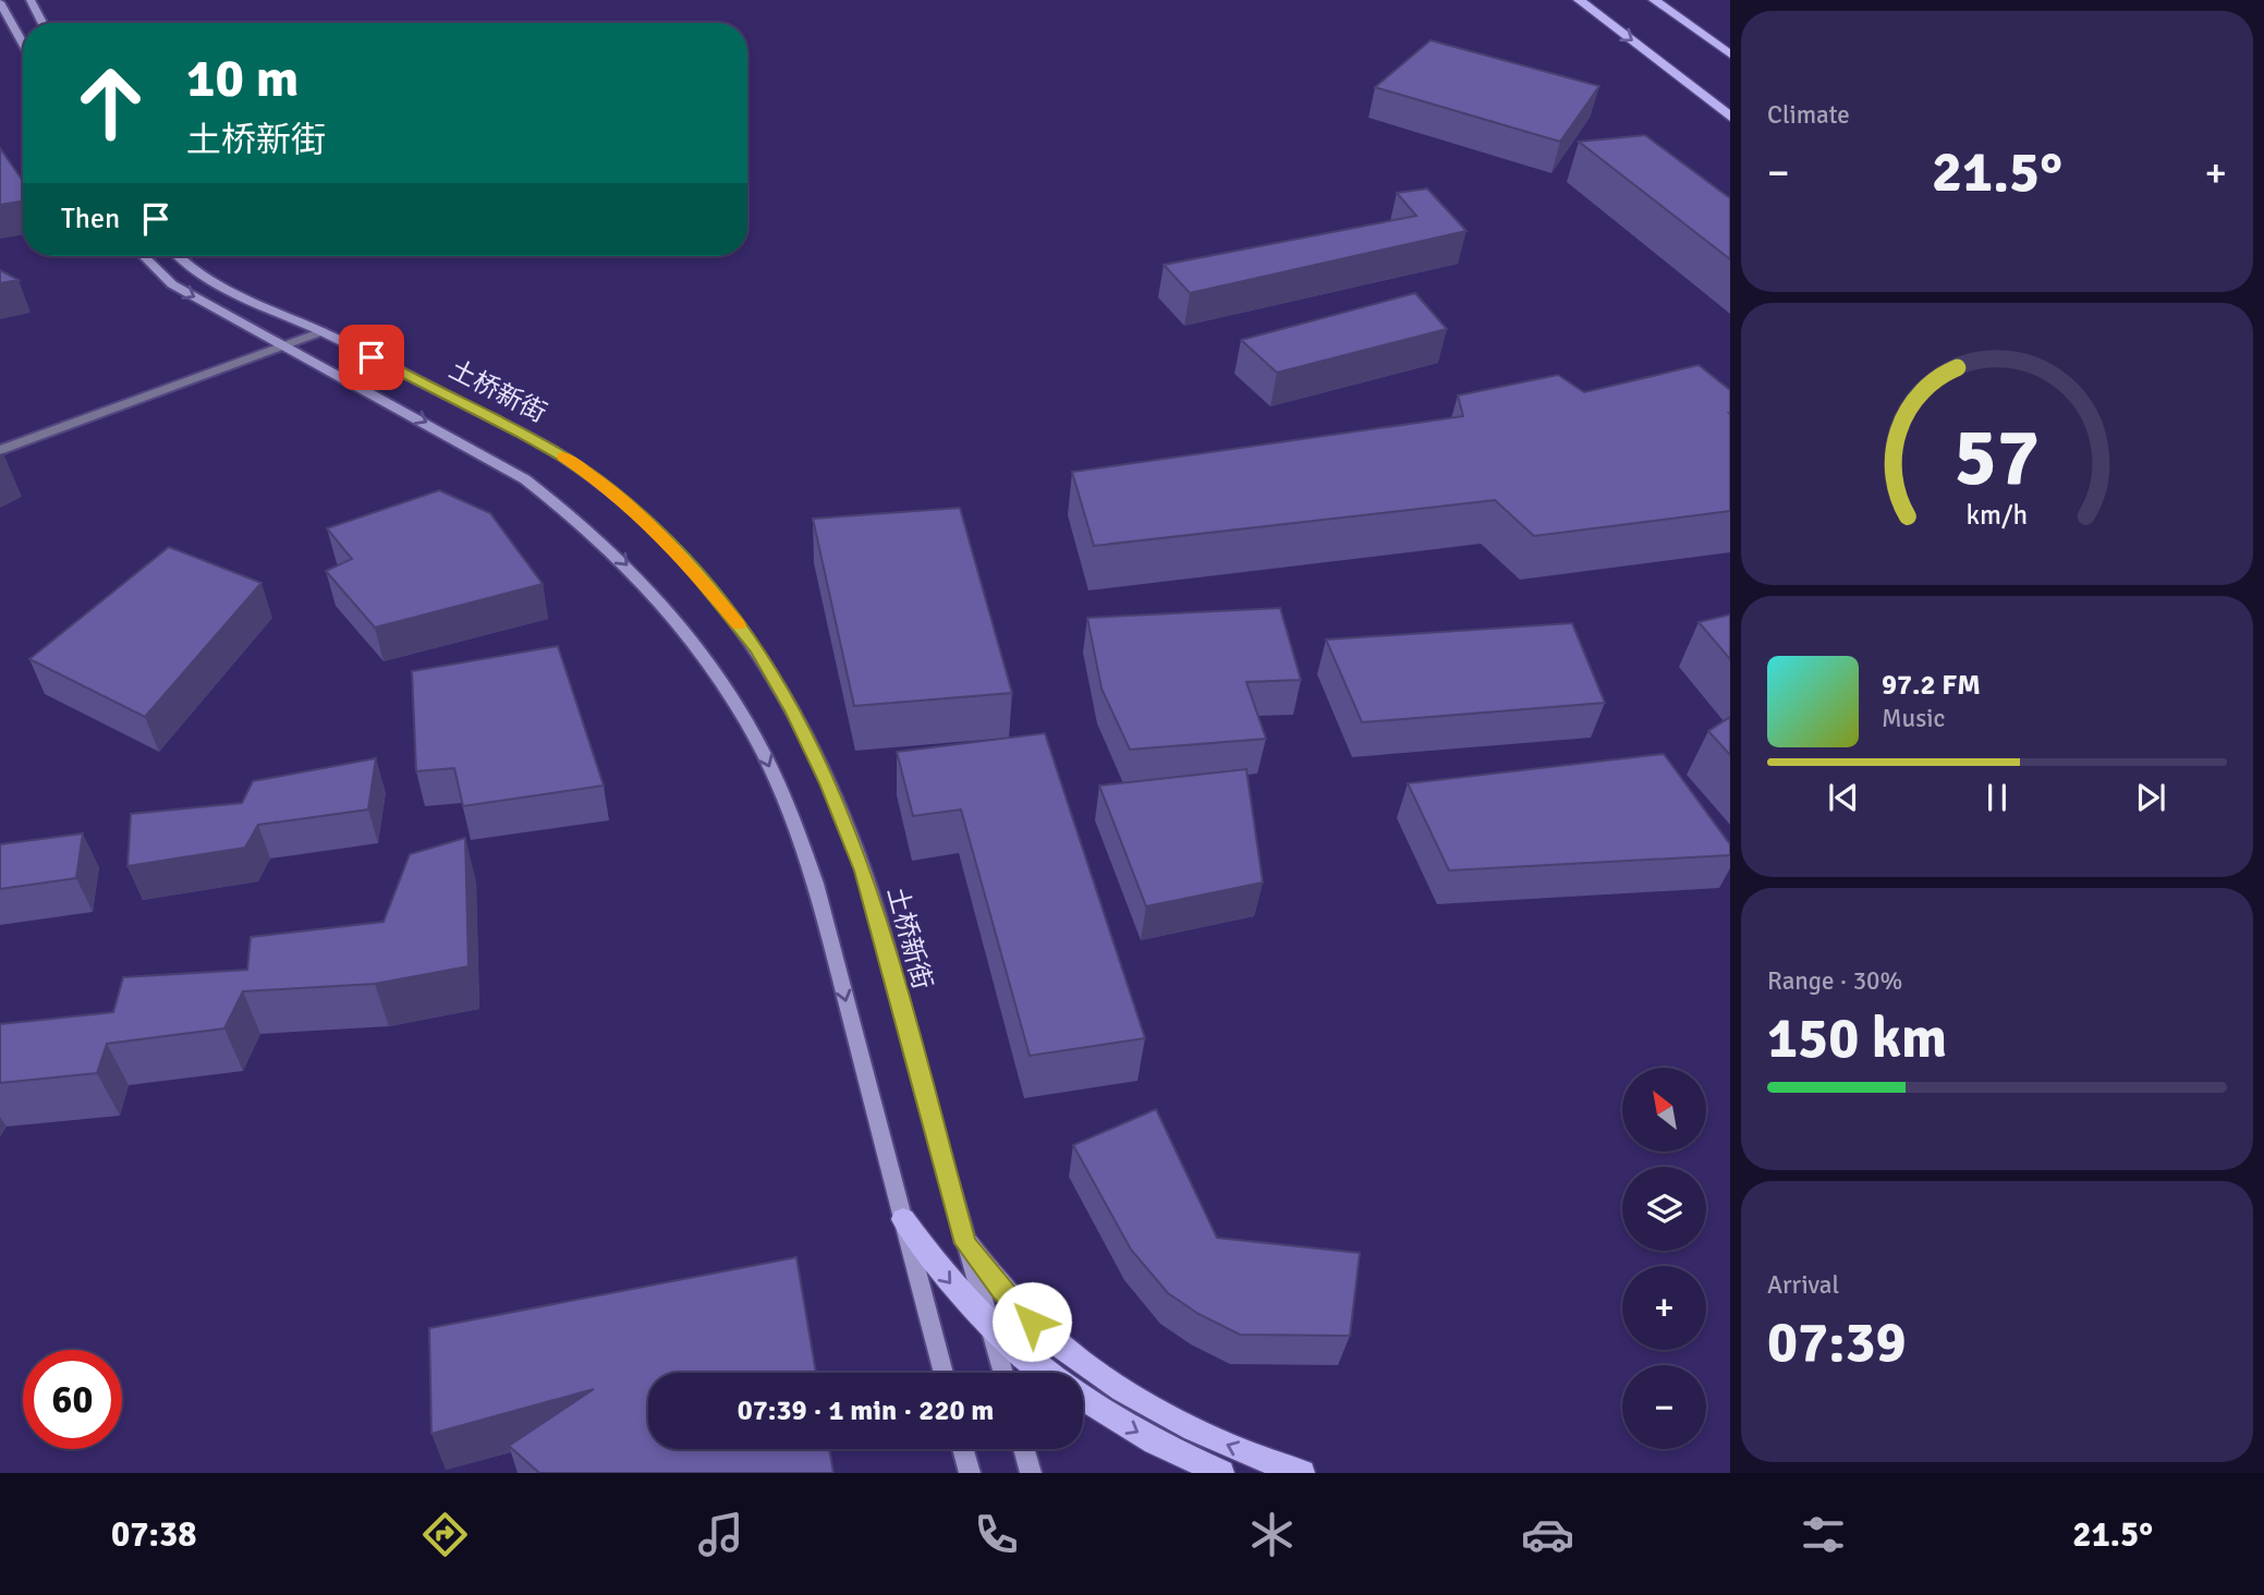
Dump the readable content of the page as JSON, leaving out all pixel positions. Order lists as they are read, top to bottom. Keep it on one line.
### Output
{"streets":{"main road":["土桥新街"]},"north":"top left","page":{"tile":["Climate",["Range · 30%","150 km"],["Arrival","07:39"]],"turn":["10 m","土桥新街"],"heat":["−","21.5°","+"],"then":"Then","song":["97.2 FM","Music"],"map_buttons":["+","−"],"limit":"60","trip":"07:39 · 1 min · 220 m","tabs":["07:38","21.5°"],"gauge":["57","km/h"]}}
